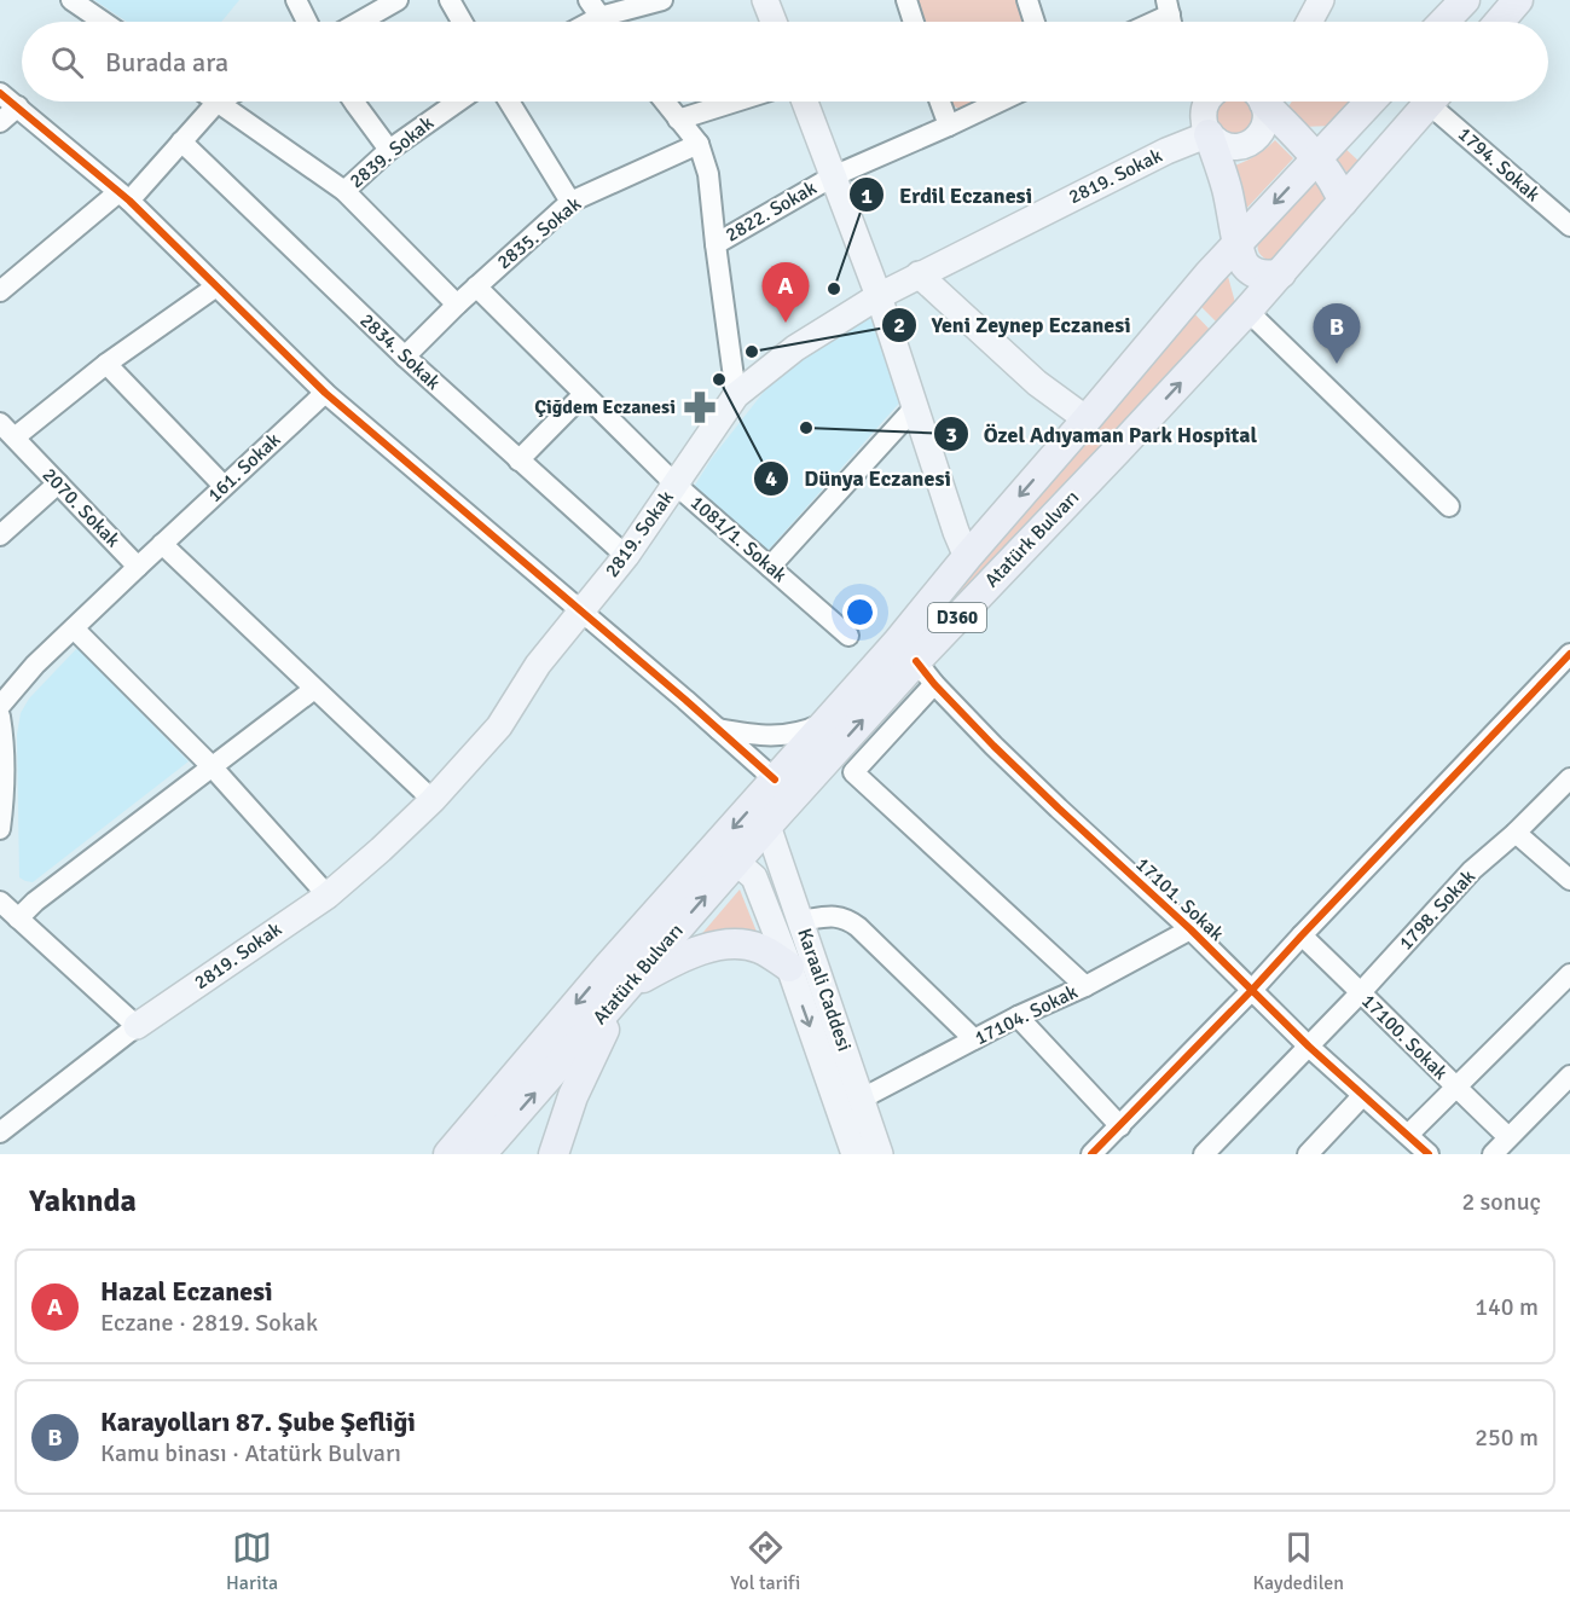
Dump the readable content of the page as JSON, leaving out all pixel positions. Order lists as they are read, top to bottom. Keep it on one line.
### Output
{"streets":{"highway":["Atatürk Bulvarı","D360"],"main road":["2819. Sokak","Karaali Caddesi"],"street":["2839. Sokak","1794. Sokak","2822. Sokak","2835. Sokak","2834. Sokak","161. Sokak","2070. Sokak","1081/1. Sokak","17101. Sokak","1798. Sokak","17104. Sokak","17100. Sokak"]},"crossings":[["2819. Sokak","2834. Sokak"],["2819. Sokak","1081/1. Sokak"],["2835. Sokak","2834. Sokak"],["2835. Sokak","1081/1. Sokak"],["Atatürk Bulvarı","17101. Sokak"],["Atatürk Bulvarı","Karaali Caddesi"],["17101. Sokak","1798. Sokak"],["17101. Sokak","17104. Sokak"],["1798. Sokak","17100. Sokak"],["Karaali Caddesi","17104. Sokak"]],"places":{"other":["Erdil Eczanesi","Yeni Zeynep Eczanesi","Dünya Eczanesi","Özel Adıyaman Park Hospital"],"pharmacy":["Çiğdem Eczanesi"]},"page":{"search":"Burada ara","pins":["A","B"],"heading":["Yakında","2 sonuç"],"list":[{"mark":"A","name":"Hazal Eczanesi","note":"Eczane · 2819. Sokak","value":"140 m"},{"mark":"B","name":"Karayolları 87. Şube Şefliği","note":"Kamu binası · Atatürk Bulvarı","value":"250 m"}],"nav":["Harita","Yol tarifi","Kaydedilen"]}}
